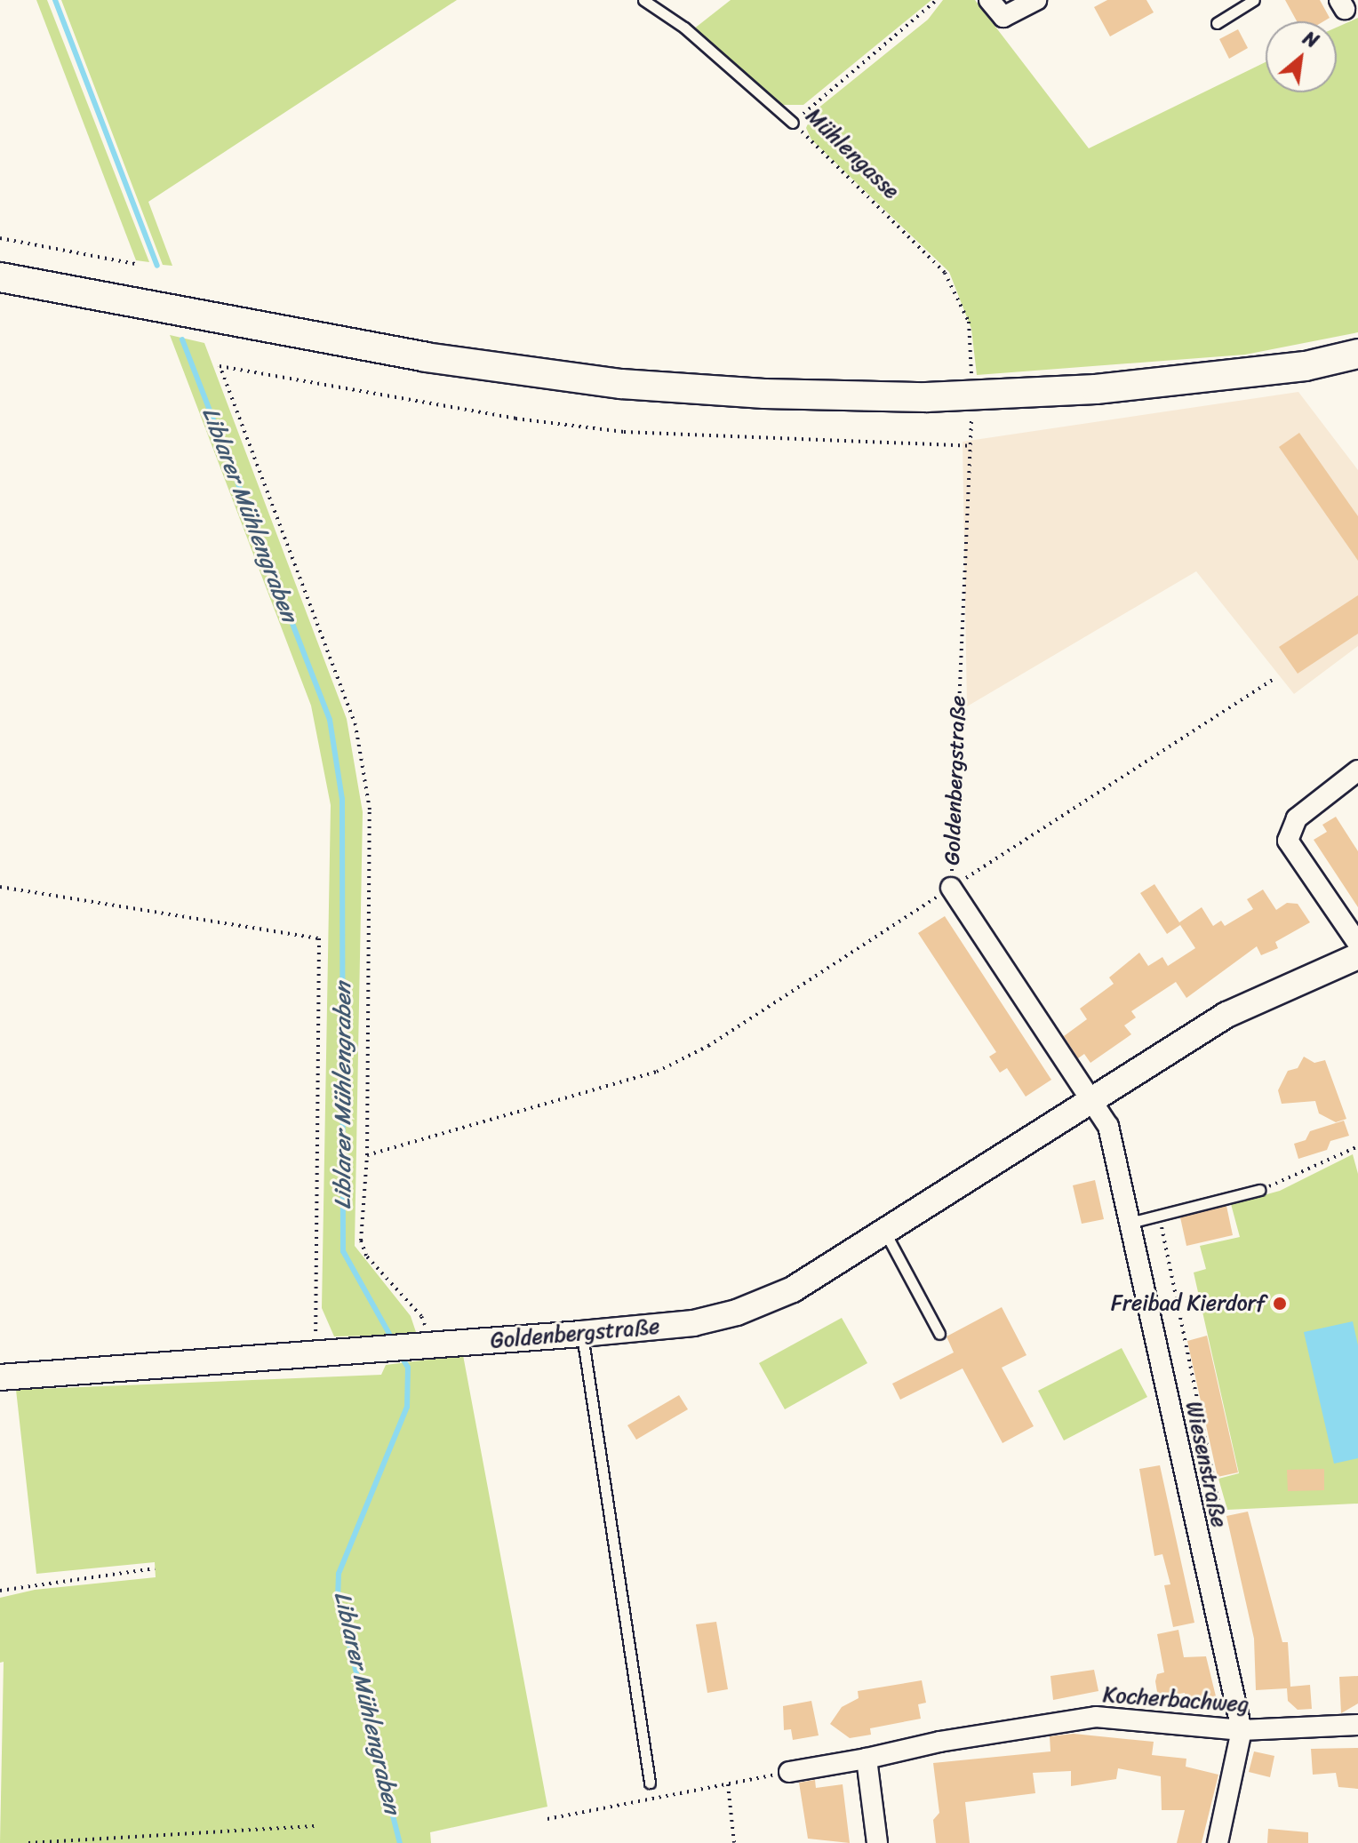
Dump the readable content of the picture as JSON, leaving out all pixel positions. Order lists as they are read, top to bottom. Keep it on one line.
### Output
{"streets":{"street":["Goldenbergstraße","Wiesenstraße","Kocherbachweg"],"lane":["Mühlengasse"]},"crossings":[["Goldenbergstraße","Wiesenstraße"],["Wiesenstraße","Kocherbachweg"]],"water":["Liblarer Mühlengraben"],"places":["Freibad Kierdorf"],"north":"top right"}
